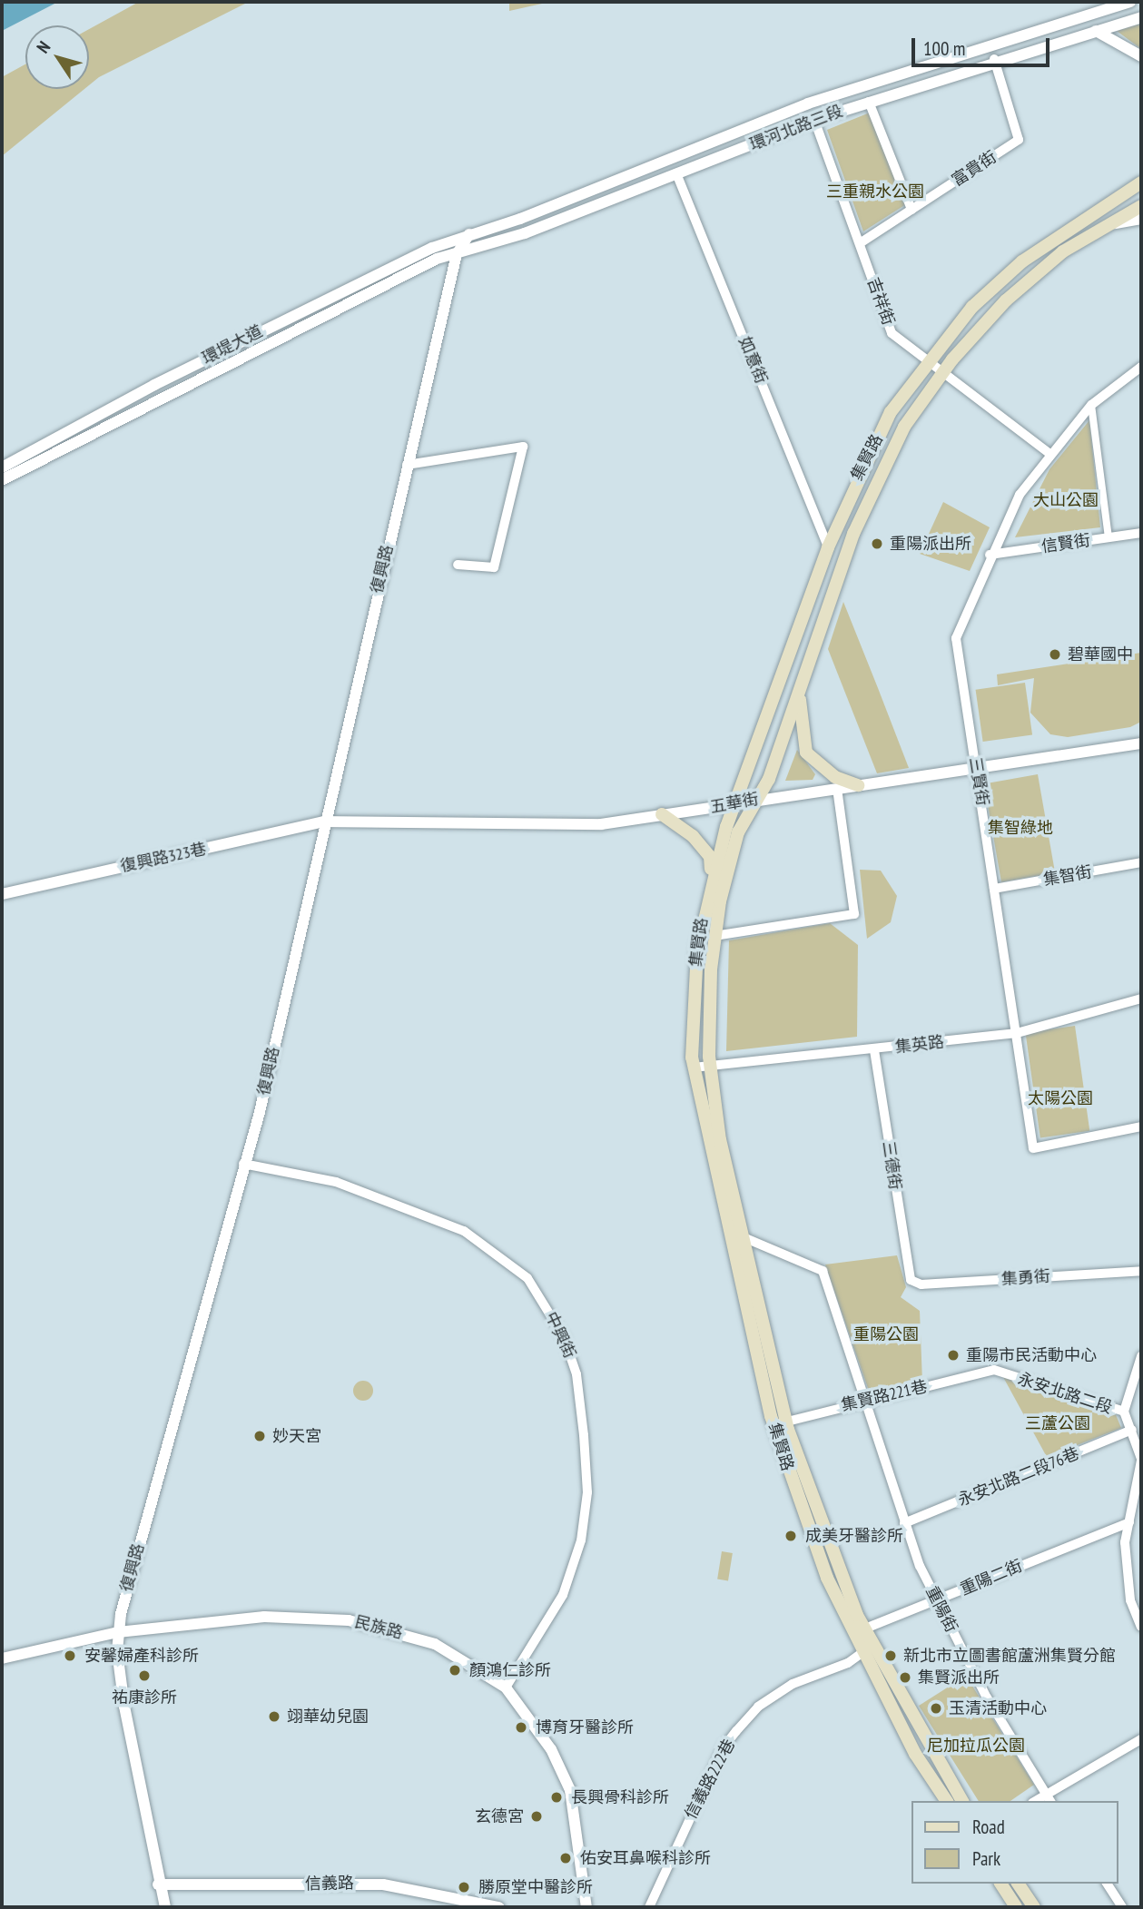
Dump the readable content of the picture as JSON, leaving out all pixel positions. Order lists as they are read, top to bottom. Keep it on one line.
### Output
{"streets":{"main road":["集賢路"],"street":["環河北路三段","富貴街","吉祥街","環堤大道","如意街","信賢街","復興路","三賢街","五華街","復興路323巷","集智街","集英路","三德街","集勇街","中興街","永安北路二段","集賢路221巷","永安北路二段76巷","重陽二街","重陽街","民族路","信義路222巷","信義路"]},"crossings":[["環河北路三段","富貴街"],["環河北路三段","吉祥街"],["環河北路三段","環堤大道"],["環河北路三段","如意街"],["環河北路三段","復興路"],["富貴街","吉祥街"],["吉祥街","集賢路"],["吉祥街","三賢街"],["環堤大道","復興路"],["如意街","集賢路"],["集賢路","五華街"],["集賢路","集英路"],["集賢路","集賢路221巷"],["集賢路","重陽二街"],["集賢路","重陽街"],["集賢路","信義路222巷"],["信賢街","三賢街"],["復興路","五華街"],["復興路","復興路323巷"],["復興路","中興街"],["復興路","民族路"],["復興路","信義路"],["三賢街","五華街"],["三賢街","集智街"],["三賢街","集英路"],["五華街","復興路323巷"],["集英路","三德街"],["三德街","集勇街"],["中興街","民族路"],["永安北路二段","集賢路221巷"],["永安北路二段","永安北路二段76巷"],["永安北路二段","重陽二街"],["集賢路221巷","重陽街"],["永安北路二段76巷","重陽街"],["重陽二街","重陽街"]],"parks":["三重親水公園","大山公園","集智綠地","太陽公園","重陽公園","三蘆公園","尼加拉瓜公園"],"places":["重陽派出所","碧華國中","重陽市民活動中心","妙天宮","成美牙醫診所","安馨婦產科診所","新北市立圖書館蘆洲集賢分館","顏鴻仁診所","祐康診所","集賢派出所","玉清活動中心","翊華幼兒園","博育牙醫診所","長興骨科診所","玄德宮","佑安耳鼻喉科診所","勝原堂中醫診所"],"legend":["Road","Park"],"scale_bar":"100 m","north":"top left"}
